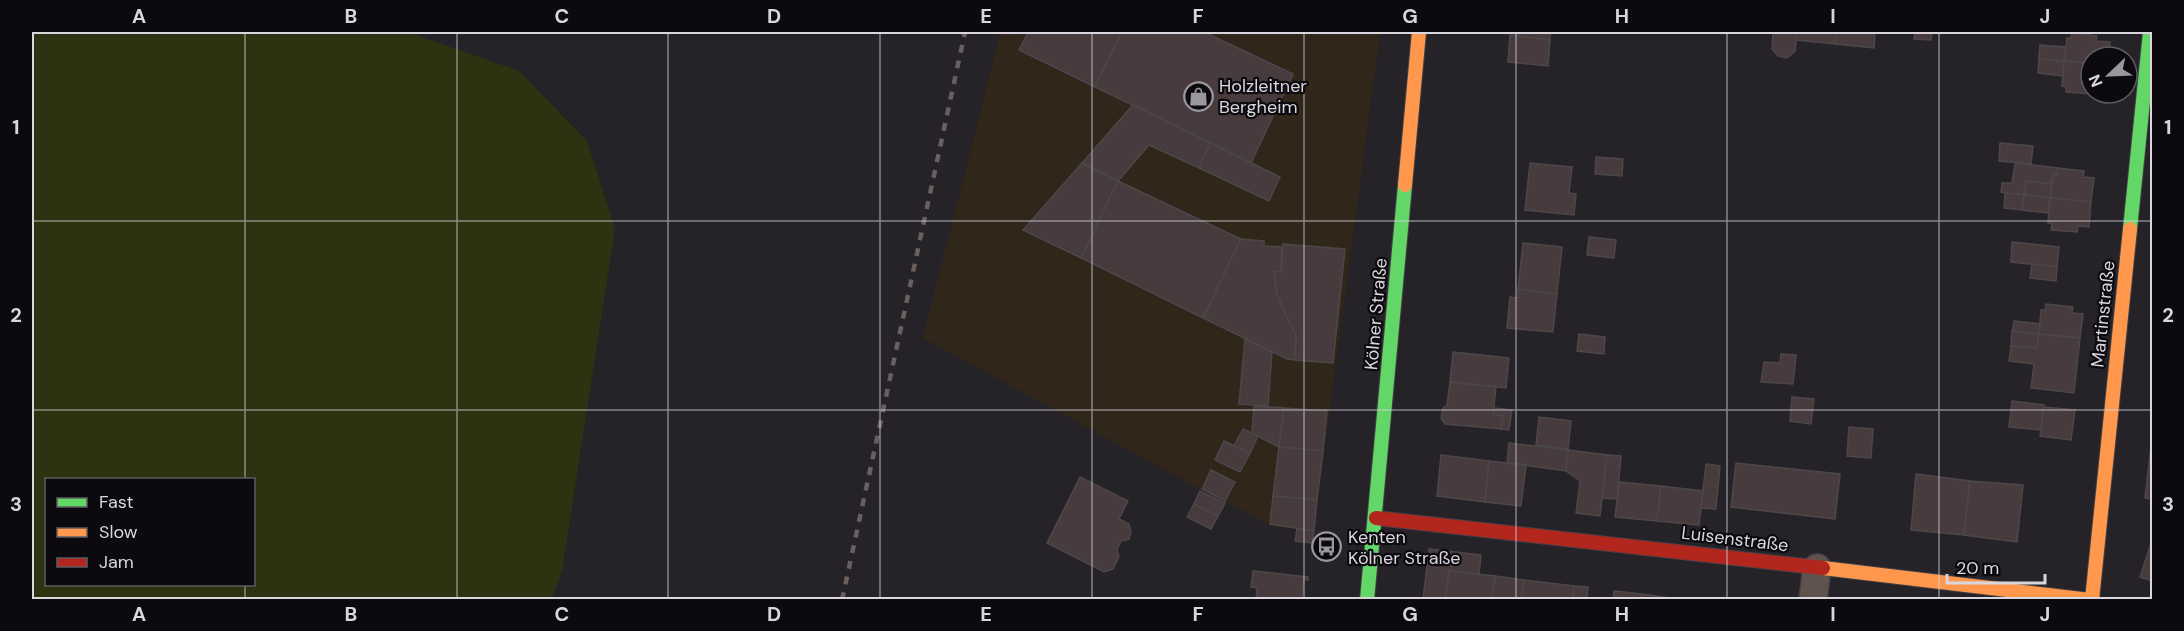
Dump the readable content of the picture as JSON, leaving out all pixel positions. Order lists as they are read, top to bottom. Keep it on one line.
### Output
{"streets":{"street":["Kölner Straße","Martinstraße","Luisenstraße"]},"crossings":[["Kölner Straße","Luisenstraße"],["Martinstraße","Luisenstraße"]],"places":{"shop":["Holzleitner Bergheim"],"bus stop":["Kenten Kölner Straße"]},"legend":["Fast","Slow","Jam"],"scale_bar":"20 m","north":"bottom left","grid":{"columns":["A","B","C","D","E","F","G","H","I","J"],"rows":["1","2","3"]}}
